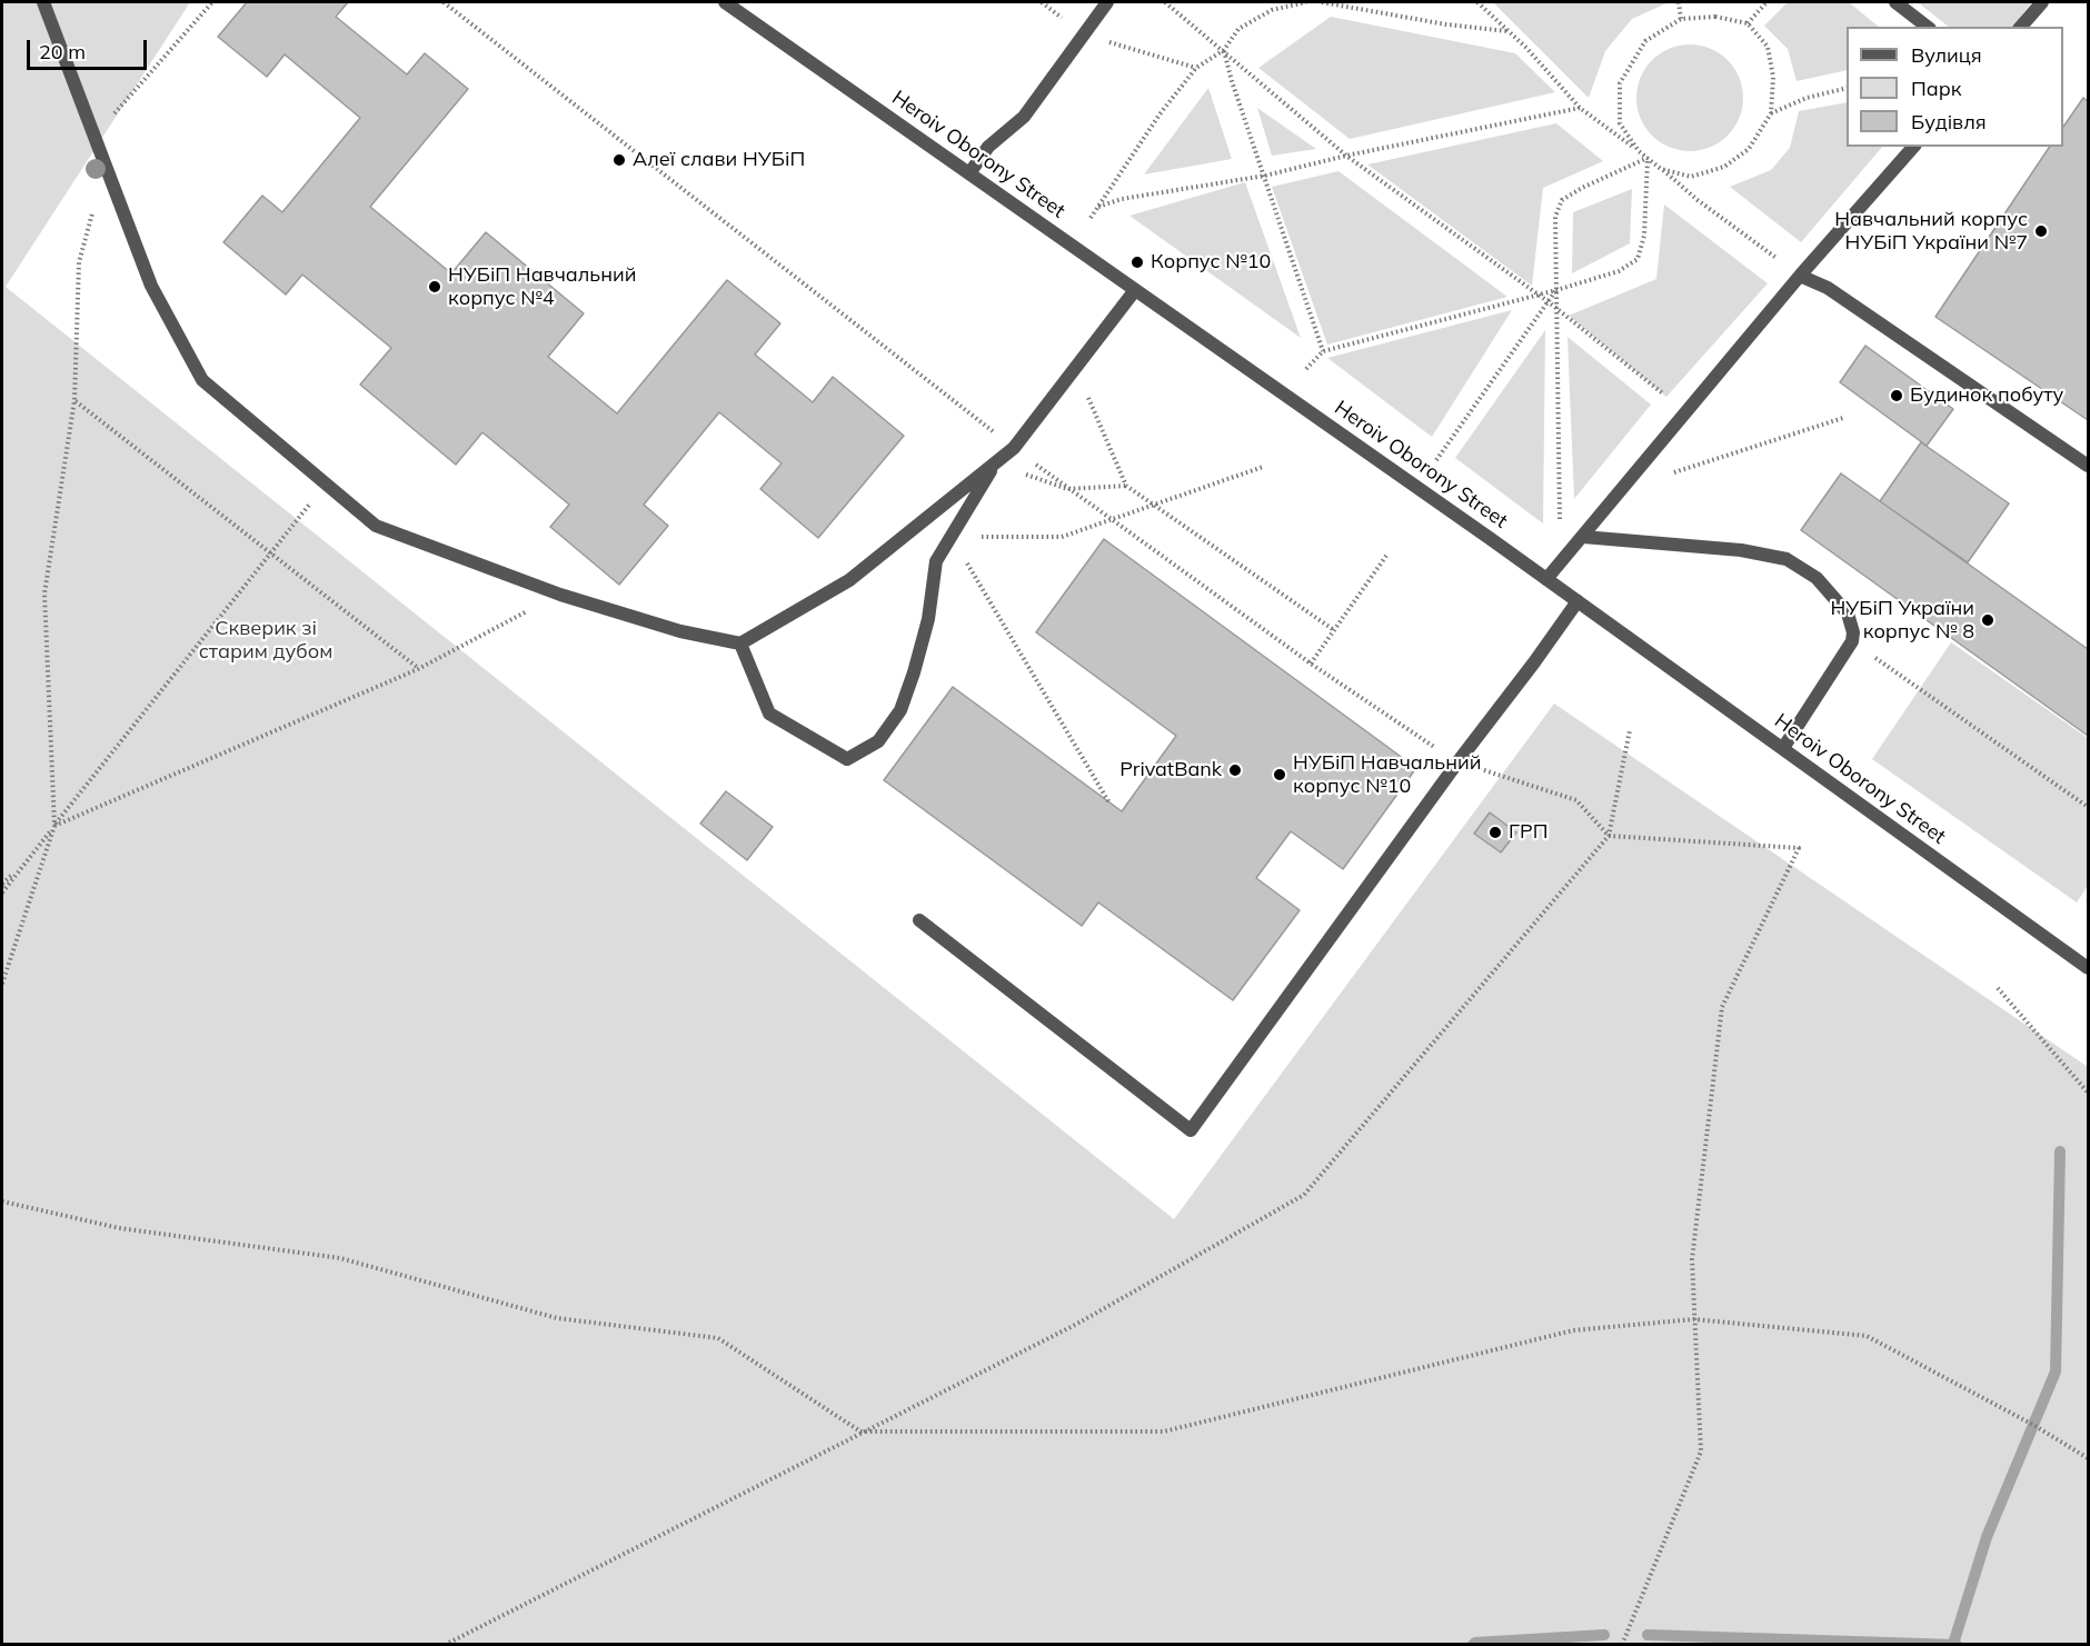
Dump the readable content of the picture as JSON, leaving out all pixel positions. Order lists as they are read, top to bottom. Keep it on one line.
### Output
{"streets":{"street":["Heroiv Oborony Street"]},"parks":["Скверик зі старим дубом"],"places":["Алеї слави НУБіП","Навчальний корпус НУБіП України №7","Корпус №10","НУБіП Навчальний корпус №4","Будинок побуту","НУБіП України корпус № 8","PrivatBank","НУБіП Навчальний корпус №10","ГРП"],"legend":["Вулиця","Парк","Будівля"],"scale_bar":"20 m"}
